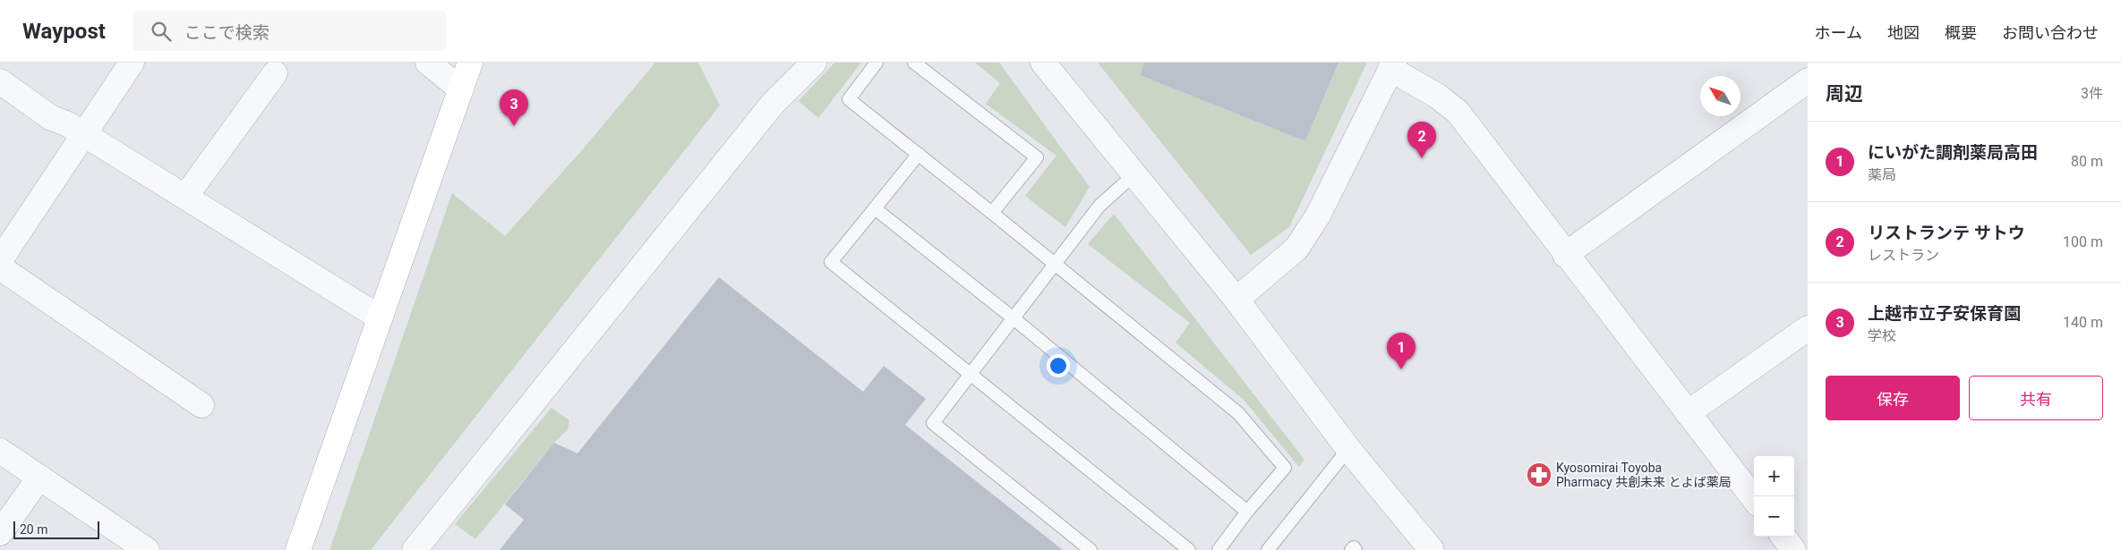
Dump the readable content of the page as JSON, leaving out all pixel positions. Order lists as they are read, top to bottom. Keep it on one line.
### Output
{"places":{"pharmacy":["Kyosomirai Toyoba Pharmacy 共創未来 とよば薬局"]},"scale_bar":"20 m","north":"top left","page":{"header":"Waypost","search":"ここで検索","nav":["ホーム","地図","概要","お問い合わせ"],"heading":["周辺","3件"],"pins":["3","2","1"],"list":[{"mark":"1","name":"にいがた調剤薬局高田","note":"薬局","value":"80 m"},{"mark":"2","name":"リストランテ サトウ","note":"レストラン","value":"100 m"},{"mark":"3","name":"上越市立子安保育園","note":"学校","value":"140 m"}],"buttons":["保存","共有"],"map_buttons":["+","−"],"scale":"20 m"}}
